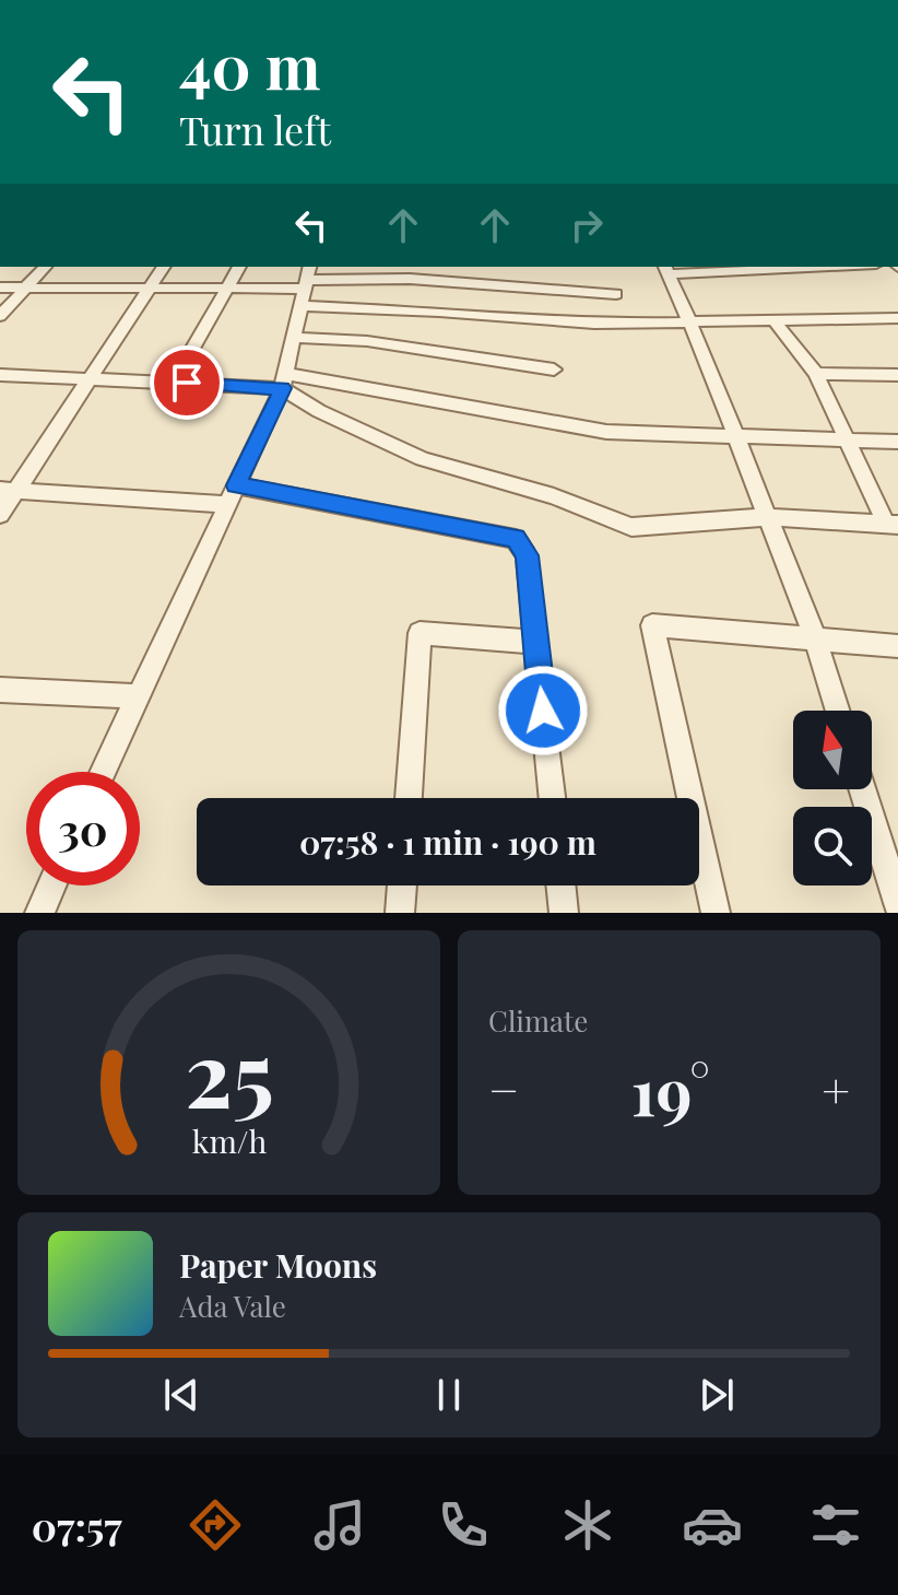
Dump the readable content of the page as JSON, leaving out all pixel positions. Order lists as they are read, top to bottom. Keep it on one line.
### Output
{"north":"top","page":{"turn":["40 m","Turn left"],"limit":"30","trip":"07:58 · 1 min · 190 m","tile":"Climate","heat":["−","19°","+"],"song":["Paper Moons","Ada Vale"],"tabs":"07:57","gauge":["25","km/h"]}}
